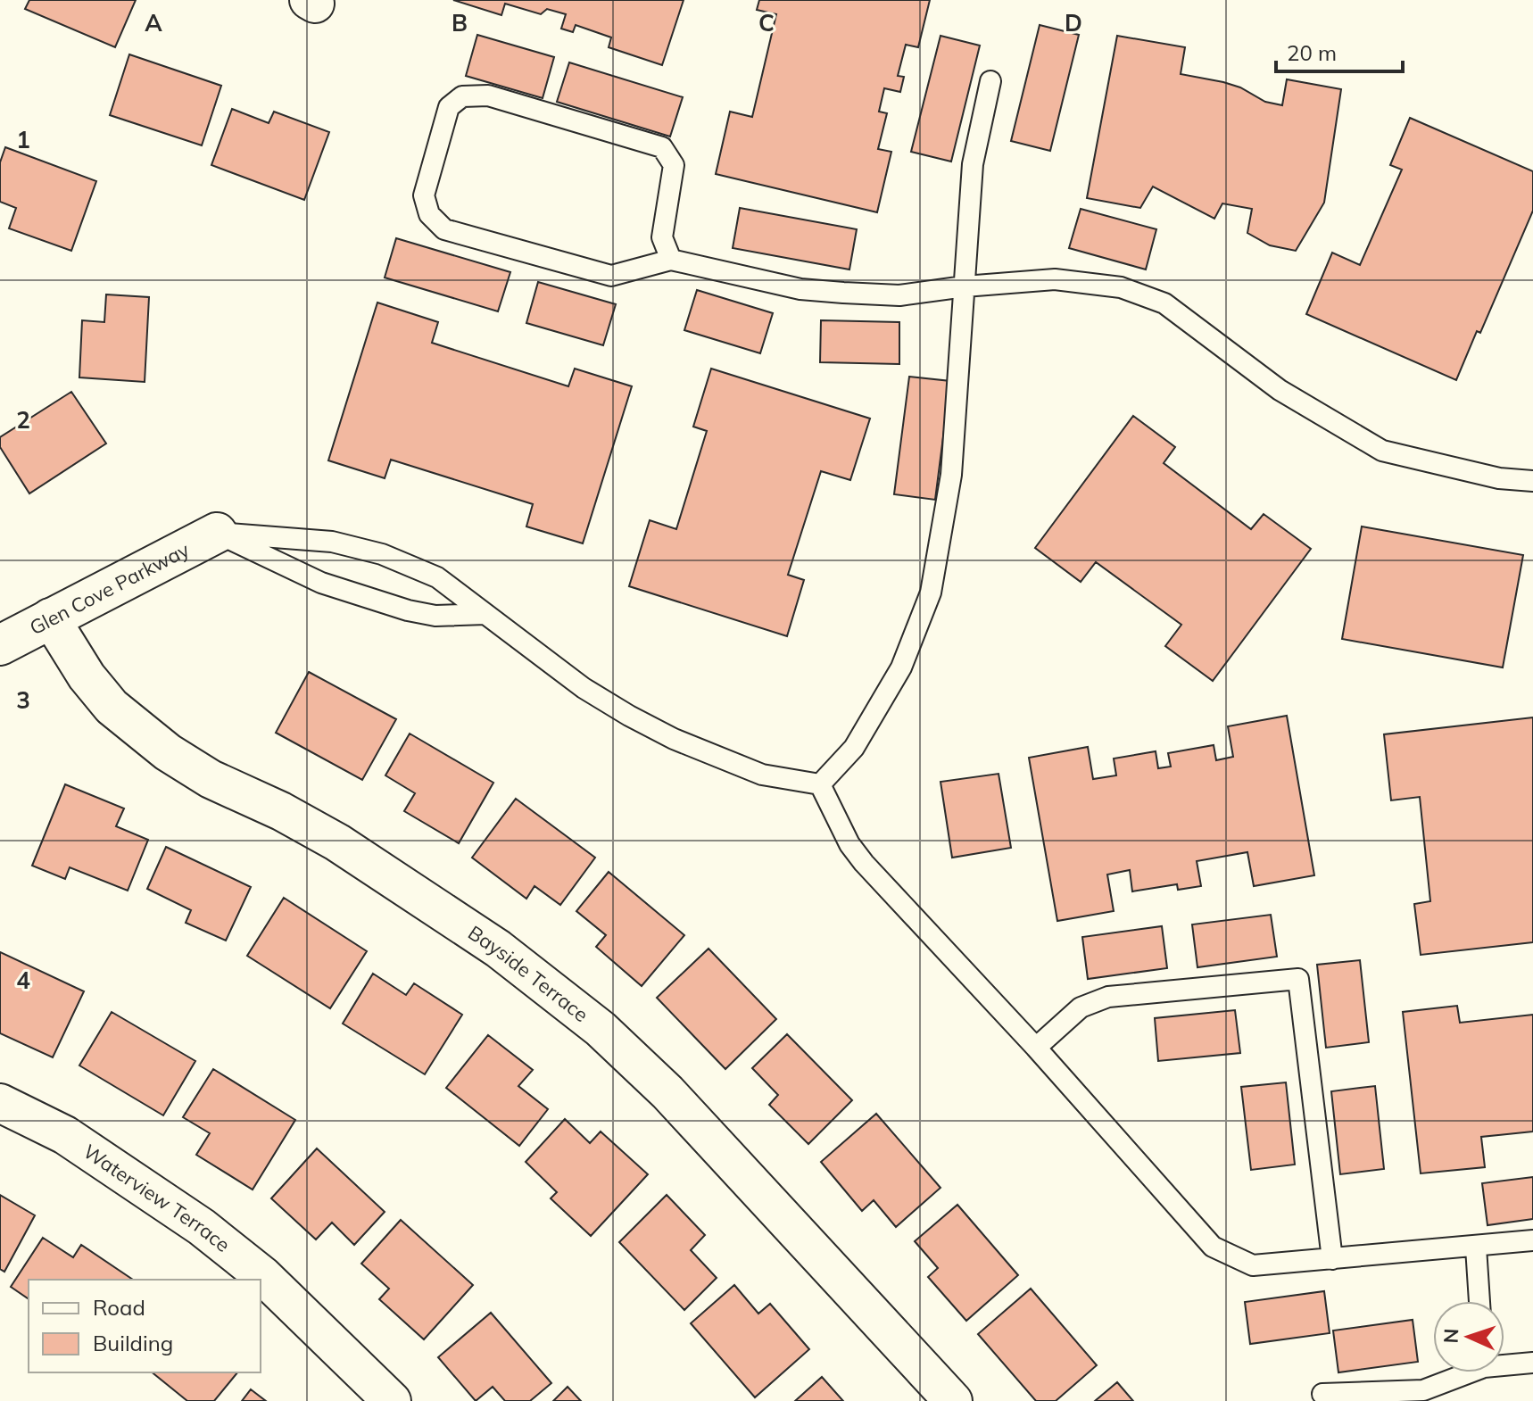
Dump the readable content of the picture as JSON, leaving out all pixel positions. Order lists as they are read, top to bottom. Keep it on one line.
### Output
{"streets":{"street":["Glen Cove Parkway","Bayside Terrace","Waterview Terrace"]},"crossings":[["Glen Cove Parkway","Bayside Terrace"]],"legend":["Road","Building"],"scale_bar":"20 m","north":"left","grid":{"columns":["A","B","C","D"],"rows":["1","2","3","4"]}}
